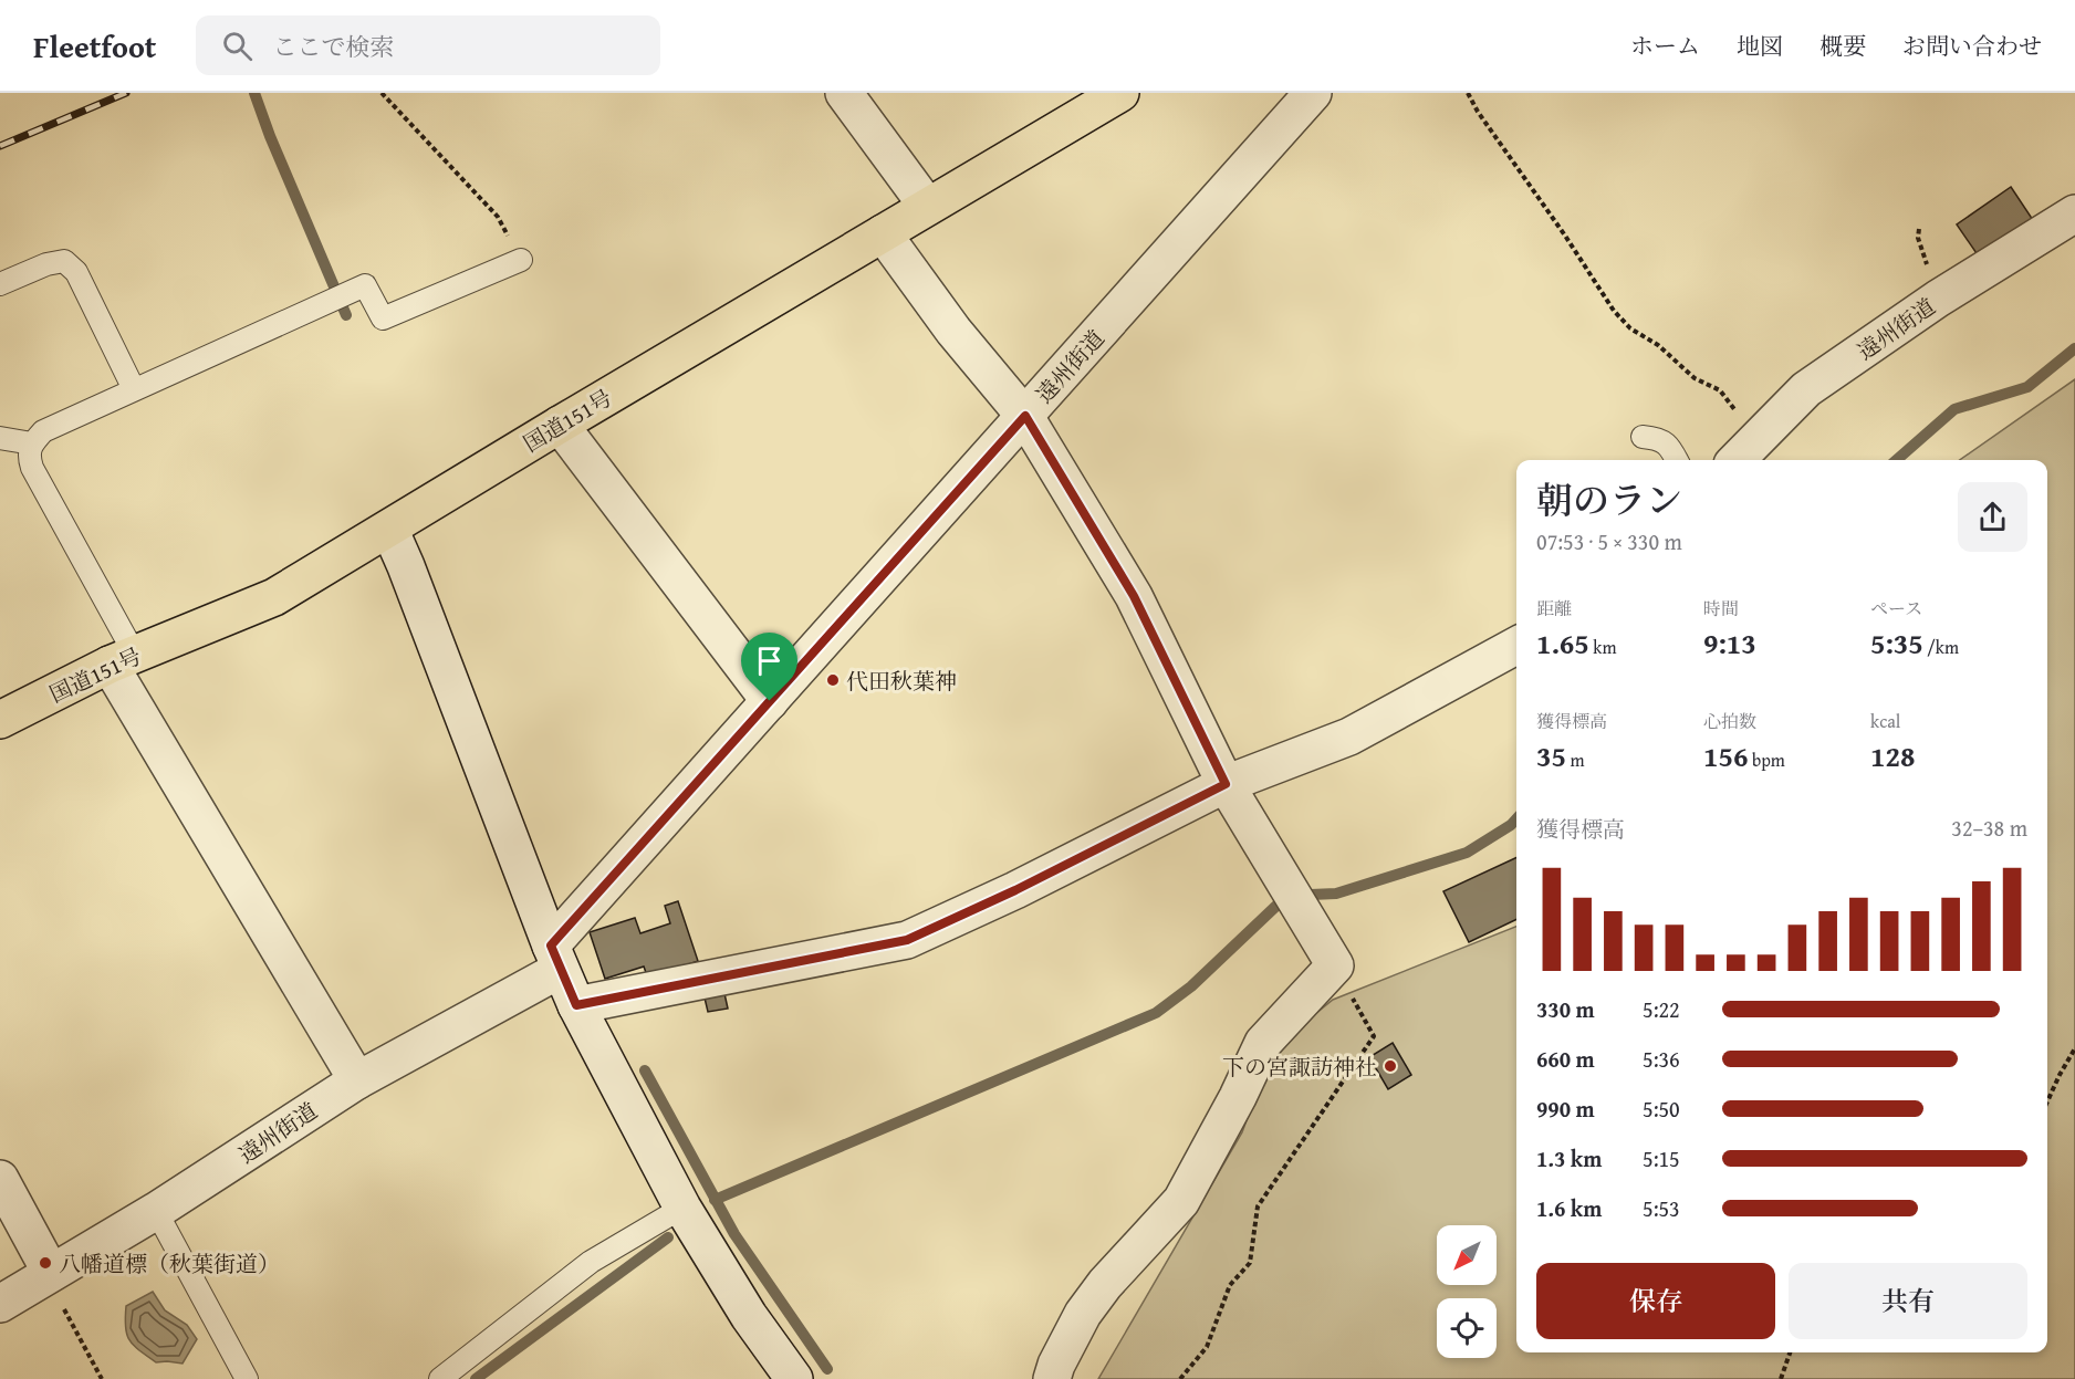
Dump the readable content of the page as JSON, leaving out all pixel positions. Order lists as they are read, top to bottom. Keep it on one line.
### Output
{"streets":{"highway":["国道151号"],"street":["遠州街道"]},"places":["代田秋葉神","下の宮諏訪神社","八幡道標（秋葉街道）"],"north":"bottom left","page":{"header":"Fleetfoot","search":"ここで検索","nav":["ホーム","地図","概要","お問い合わせ"],"heading":["朝のラン","07:53 · 5 × 330 m"],"stats":[["距離","1.65 km"],["時間","9:13"],["ペース","5:35 /km"],["獲得標高","35 m"],["心拍数","156 bpm"],["kcal","128"]],"chart":["獲得標高","32–38 m"],"list":[{"name":"330 m","note":"5:22"},{"name":"660 m","note":"5:36"},{"name":"990 m","note":"5:50"},{"name":"1.3 km","note":"5:15"},{"name":"1.6 km","note":"5:53"}],"buttons":["保存","共有"]}}
